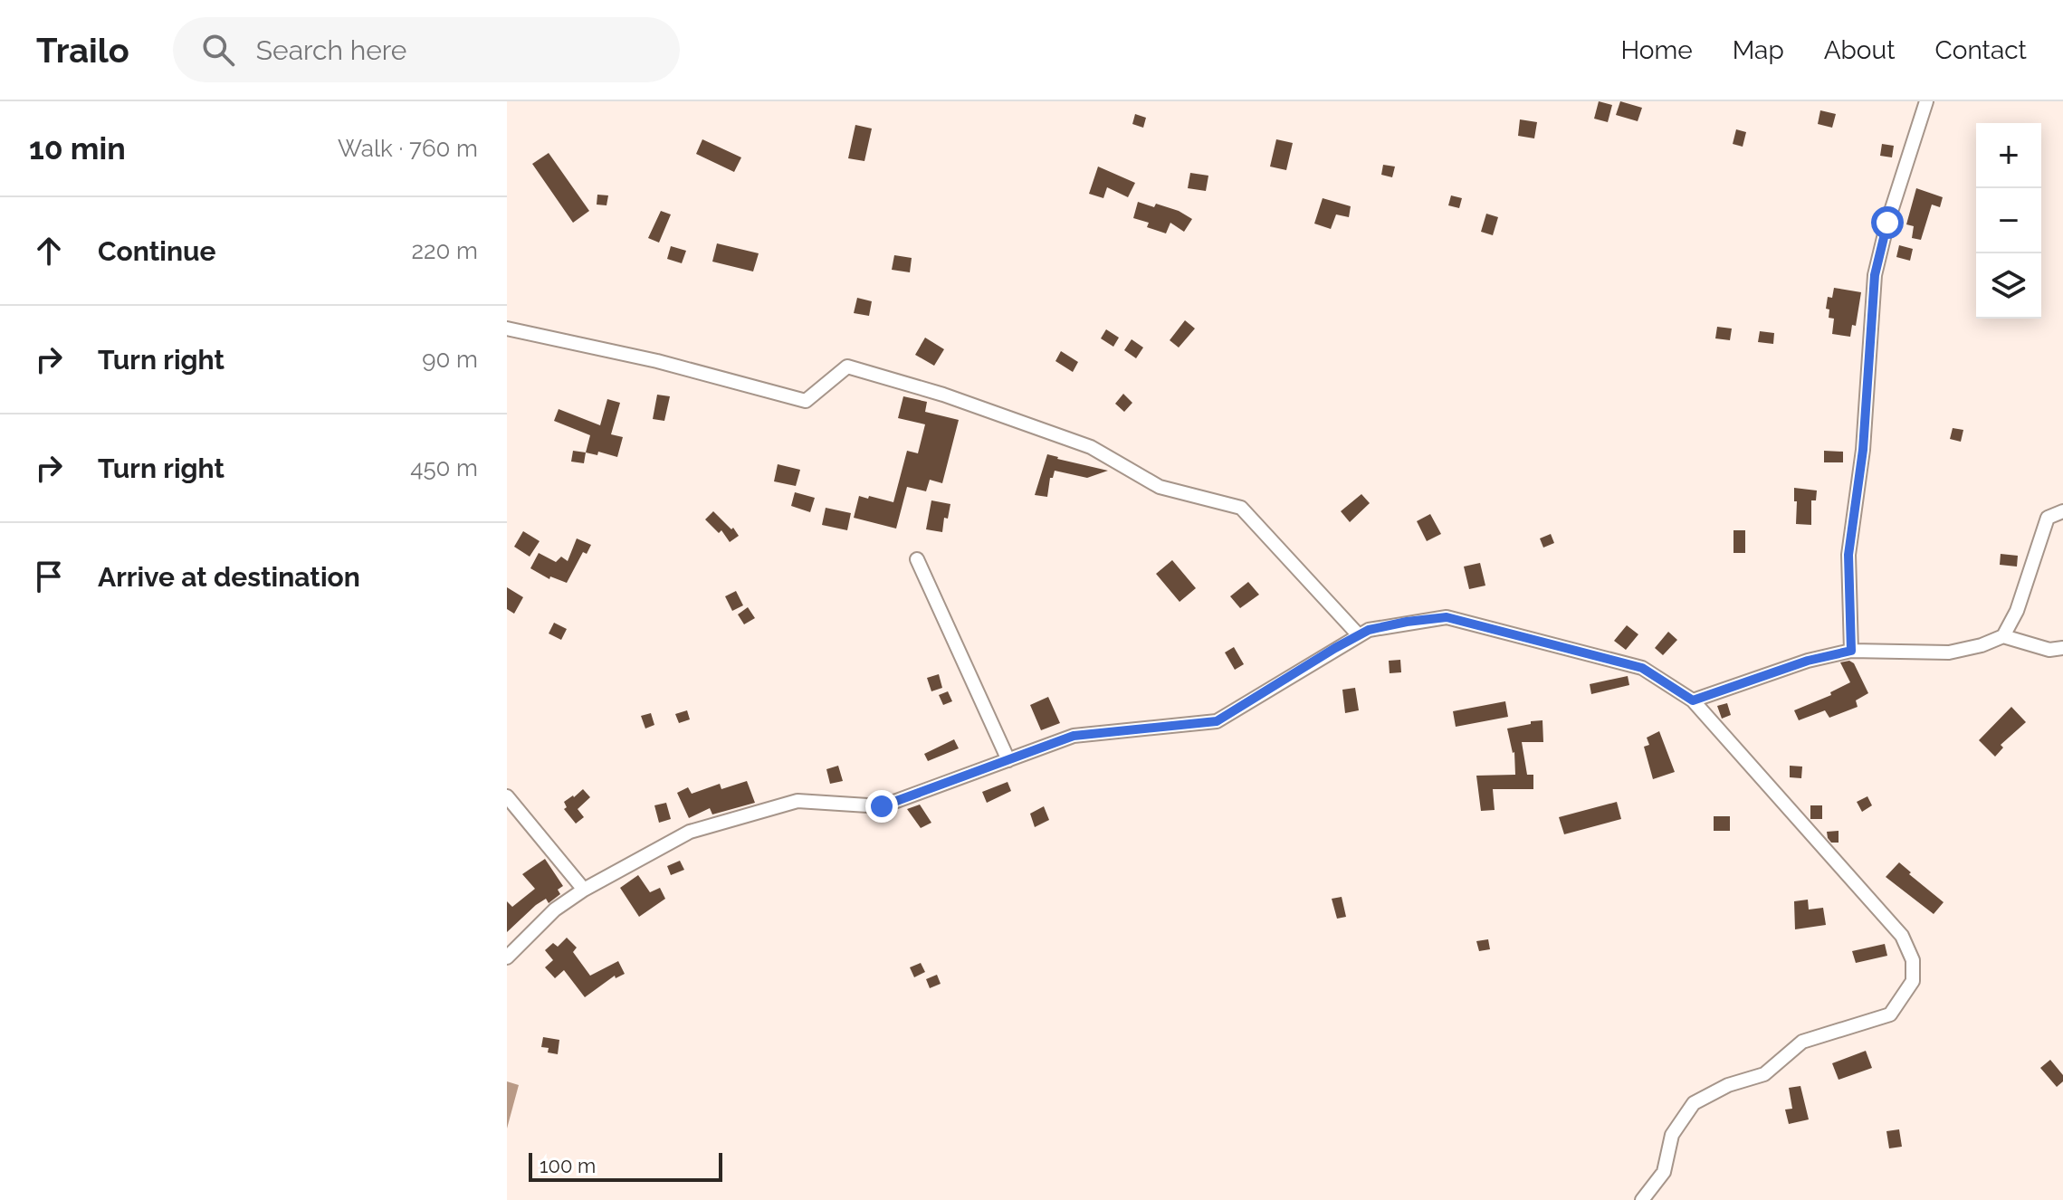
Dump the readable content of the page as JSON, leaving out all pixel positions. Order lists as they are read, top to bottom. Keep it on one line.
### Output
{"scale_bar":"100 m","page":{"header":"Trailo","search":"Search here","nav":["Home","Map","About","Contact"],"heading":["10 min","Walk · 760 m"],"map_buttons":["+","−"],"list":[["Continue","220 m"],["Turn right","90 m"],["Turn right","450 m"],"Arrive at destination"],"scale":"100 m"}}
